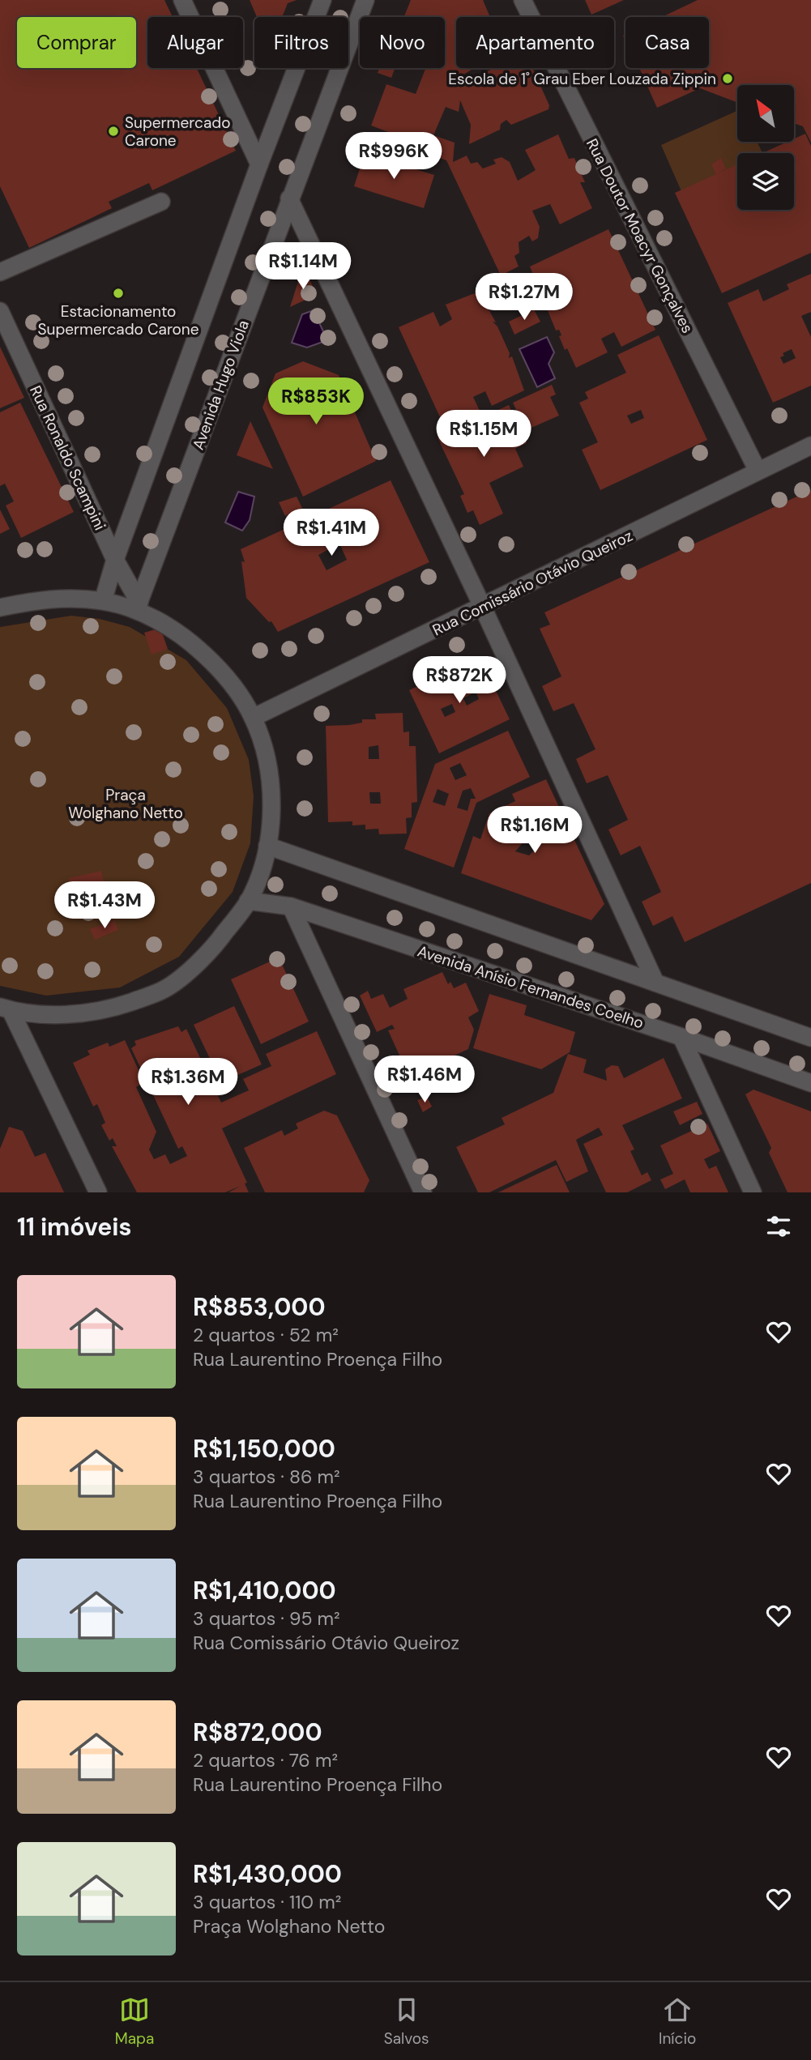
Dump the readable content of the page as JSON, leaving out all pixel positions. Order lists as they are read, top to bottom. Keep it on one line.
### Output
{"streets":{"street":["Rua Doutor Moacyr Gonçalves","Avenida Hugo Viola","Rua Ronaldo Scampini","Rua Comissário Otávio Queiroz","Avenida Anísio Fernandes Coelho"]},"crossings":[["Rua Doutor Moacyr Gonçalves","Rua Comissário Otávio Queiroz"],["Avenida Hugo Viola","Rua Ronaldo Scampini"]],"parks":["Praça Wolghano Netto"],"places":["Escola de 1˚ Grau Eber Louzada Zippin","Supermercado Carone","Estacionamento Supermercado Carone"],"north":"top left","page":{"chip":["Comprar","Alugar","Filtros","Novo","Apartamento","Casa"],"price":["R$996K","R$1.14M","R$1.27M","R$853K","R$1.15M","R$1.41M","R$872K","R$1.16M","R$1.43M","R$1.46M","R$1.36M"],"heading":"11 imóveis","list":[{"name":"R$853,000","note":"2 quartos · 52 m² · Rua Laurentino Proença Filho"},{"name":"R$1,150,000","note":"3 quartos · 86 m² · Rua Laurentino Proença Filho"},{"name":"R$1,410,000","note":"3 quartos · 95 m² · Rua Comissário Otávio Queiroz"},{"name":"R$872,000","note":"2 quartos · 76 m² · Rua Laurentino Proença Filho"},{"name":"R$1,430,000","note":"3 quartos · 110 m² · Praça Wolghano Netto"}],"tabs":["Mapa","Salvos","Início"]}}
